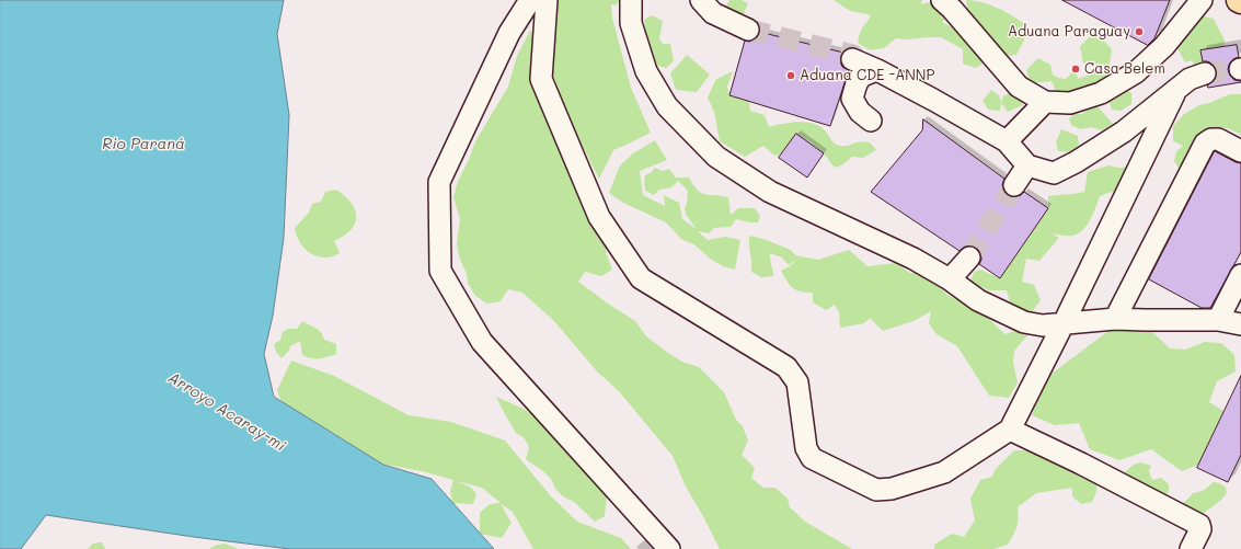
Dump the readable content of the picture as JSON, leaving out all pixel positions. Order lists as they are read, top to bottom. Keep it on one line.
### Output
{"water":["Rio Paraná","Arroyo Acaray-mi"],"places":["Aduana Paraguay","Casa Belem","Aduana CDE -ANNP"]}
